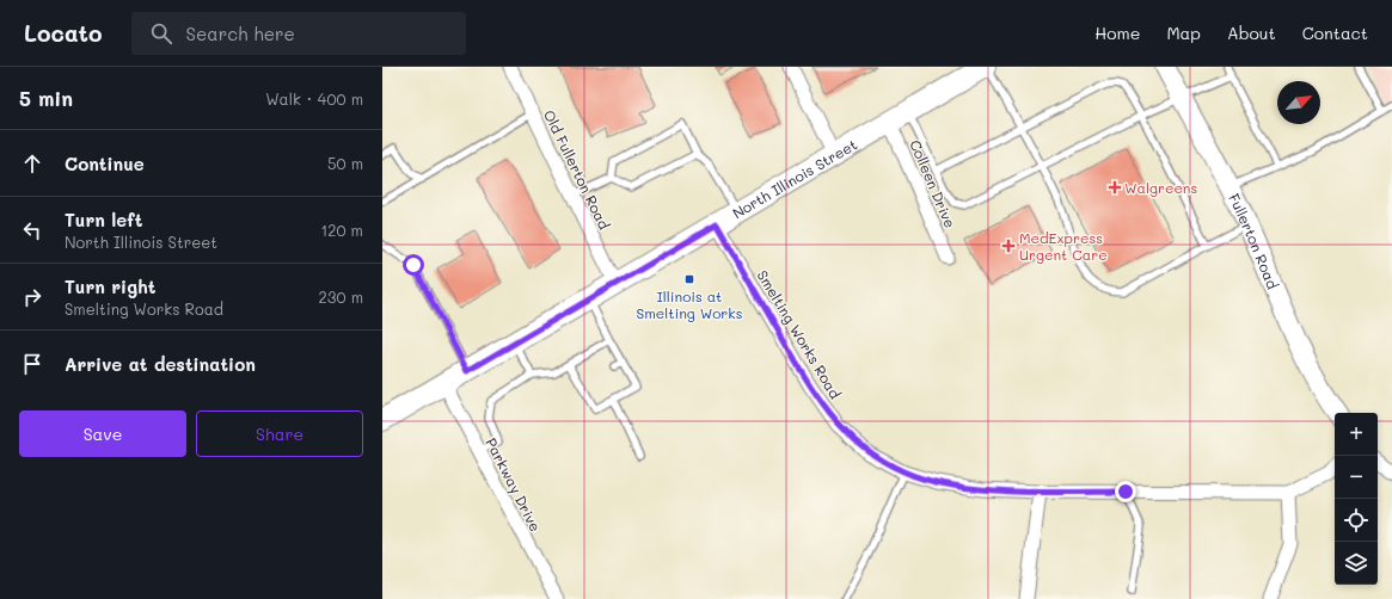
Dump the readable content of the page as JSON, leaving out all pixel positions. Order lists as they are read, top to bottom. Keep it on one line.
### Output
{"streets":{"main road":["North Illinois Street"],"street":["Old Fullerton Road","Colleen Drive","Fullerton Road","Smelting Works Road","Parkway Drive"]},"crossings":[["Old Fullerton Road","North Illinois Street"],["North Illinois Street","Colleen Drive"],["North Illinois Street","Smelting Works Road"],["North Illinois Street","Parkway Drive"]],"places":{"health":["Walgreens","MedExpress Urgent Care"],"transit":["Illinois at Smelting Works"]},"north":"top right","page":{"header":"Locato","search":"Search here","nav":["Home","Map","About","Contact"],"heading":["5 min","Walk · 400 m"],"list":[["Continue","50 m"],["Turn left","North Illinois Street","120 m"],["Turn right","Smelting Works Road","230 m"],"Arrive at destination"],"buttons":["Save","Share"],"map_buttons":["+","−"]}}
